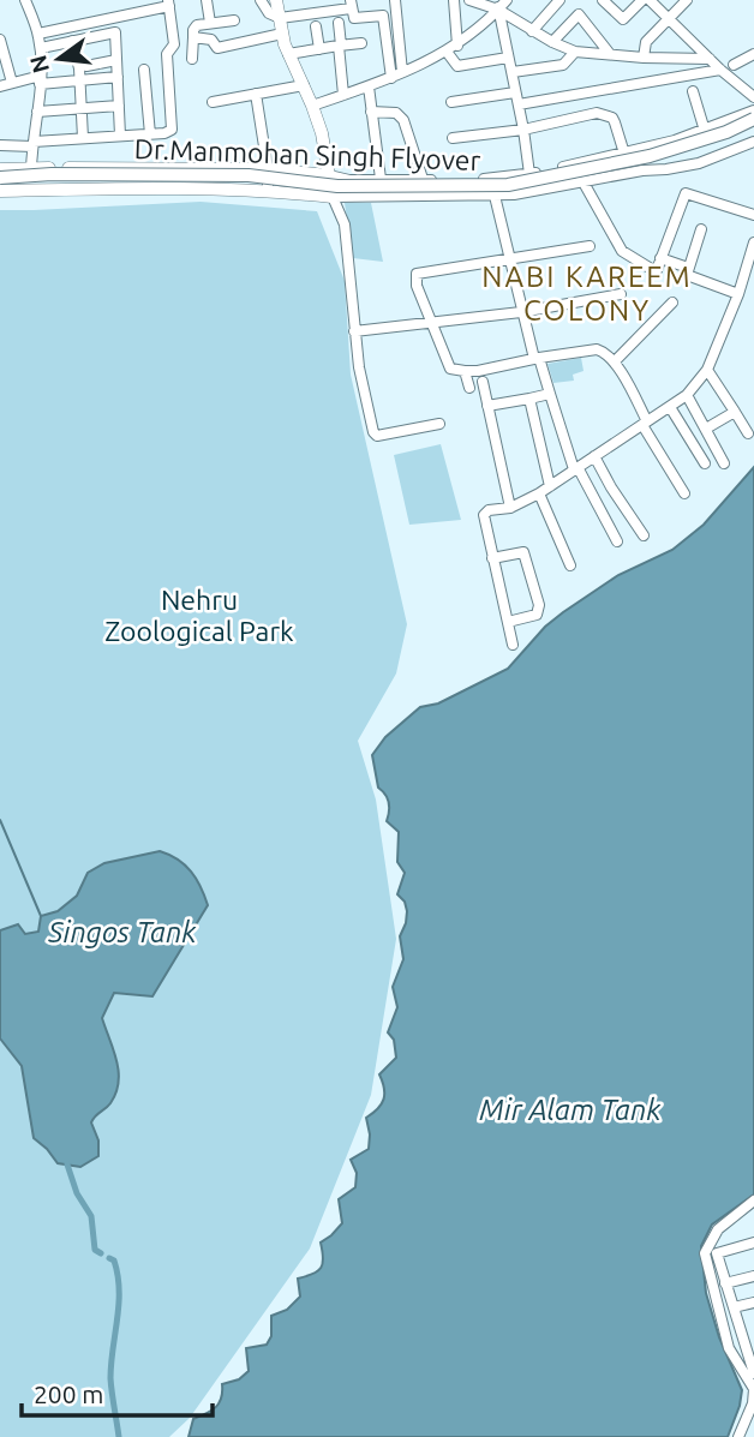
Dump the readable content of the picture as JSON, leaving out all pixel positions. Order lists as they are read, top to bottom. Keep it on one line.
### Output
{"streets":{"highway":["Dr.Manmohan Singh Flyover"]},"districts":["NABI KAREEM COLONY"],"water":["Singos Tank","Mir Alam Tank"],"parks":["Nehru Zoological Park"],"scale_bar":"200 m","north":"left"}
